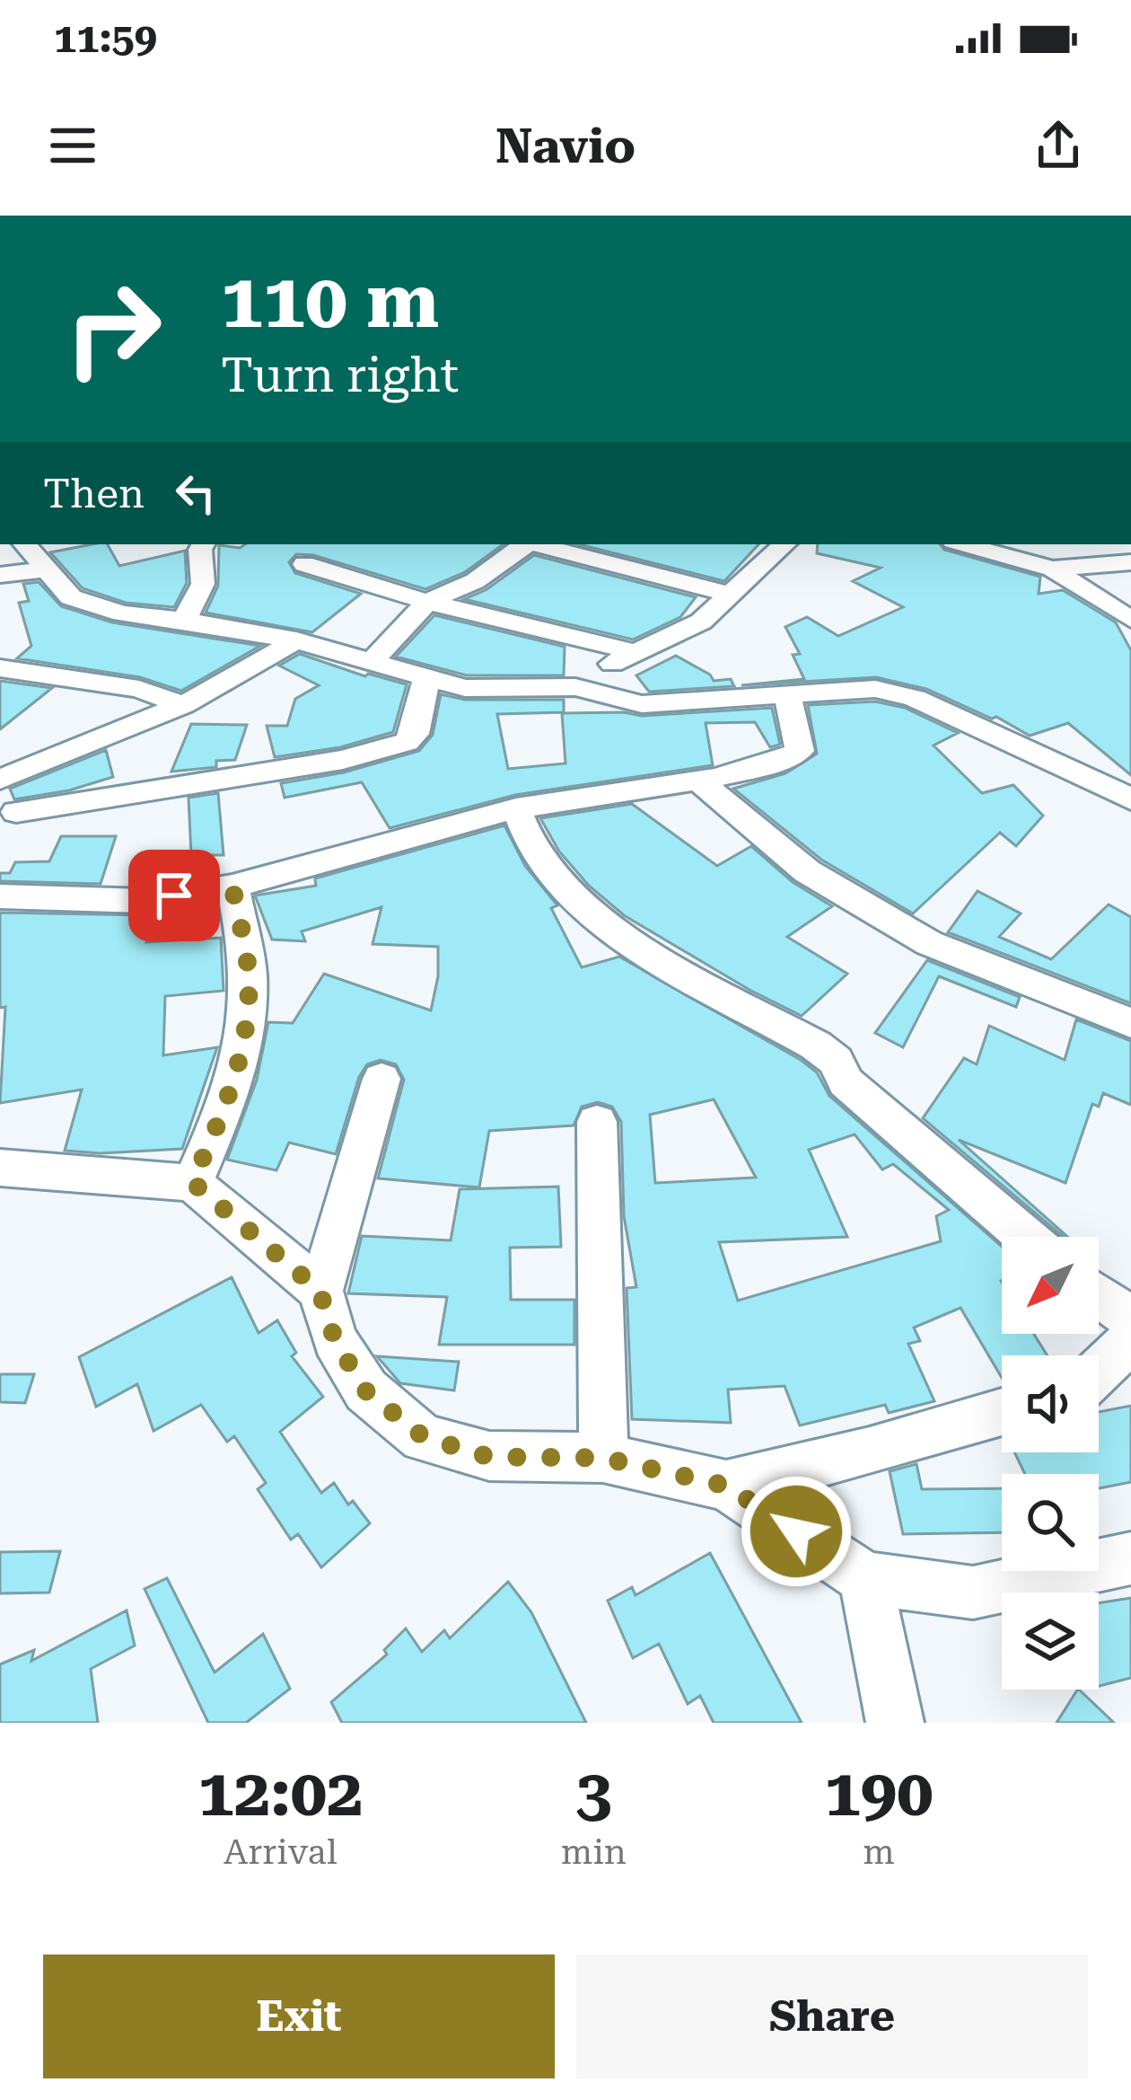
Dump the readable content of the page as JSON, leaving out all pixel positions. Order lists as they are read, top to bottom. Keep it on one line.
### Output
{"north":"bottom left","page":{"status":"11:59","header":"Navio","turn":["110 m","Turn right"],"then":"Then","eta":["12:02","Arrival","3","min","190","m"],"buttons":["Exit","Share"]}}
